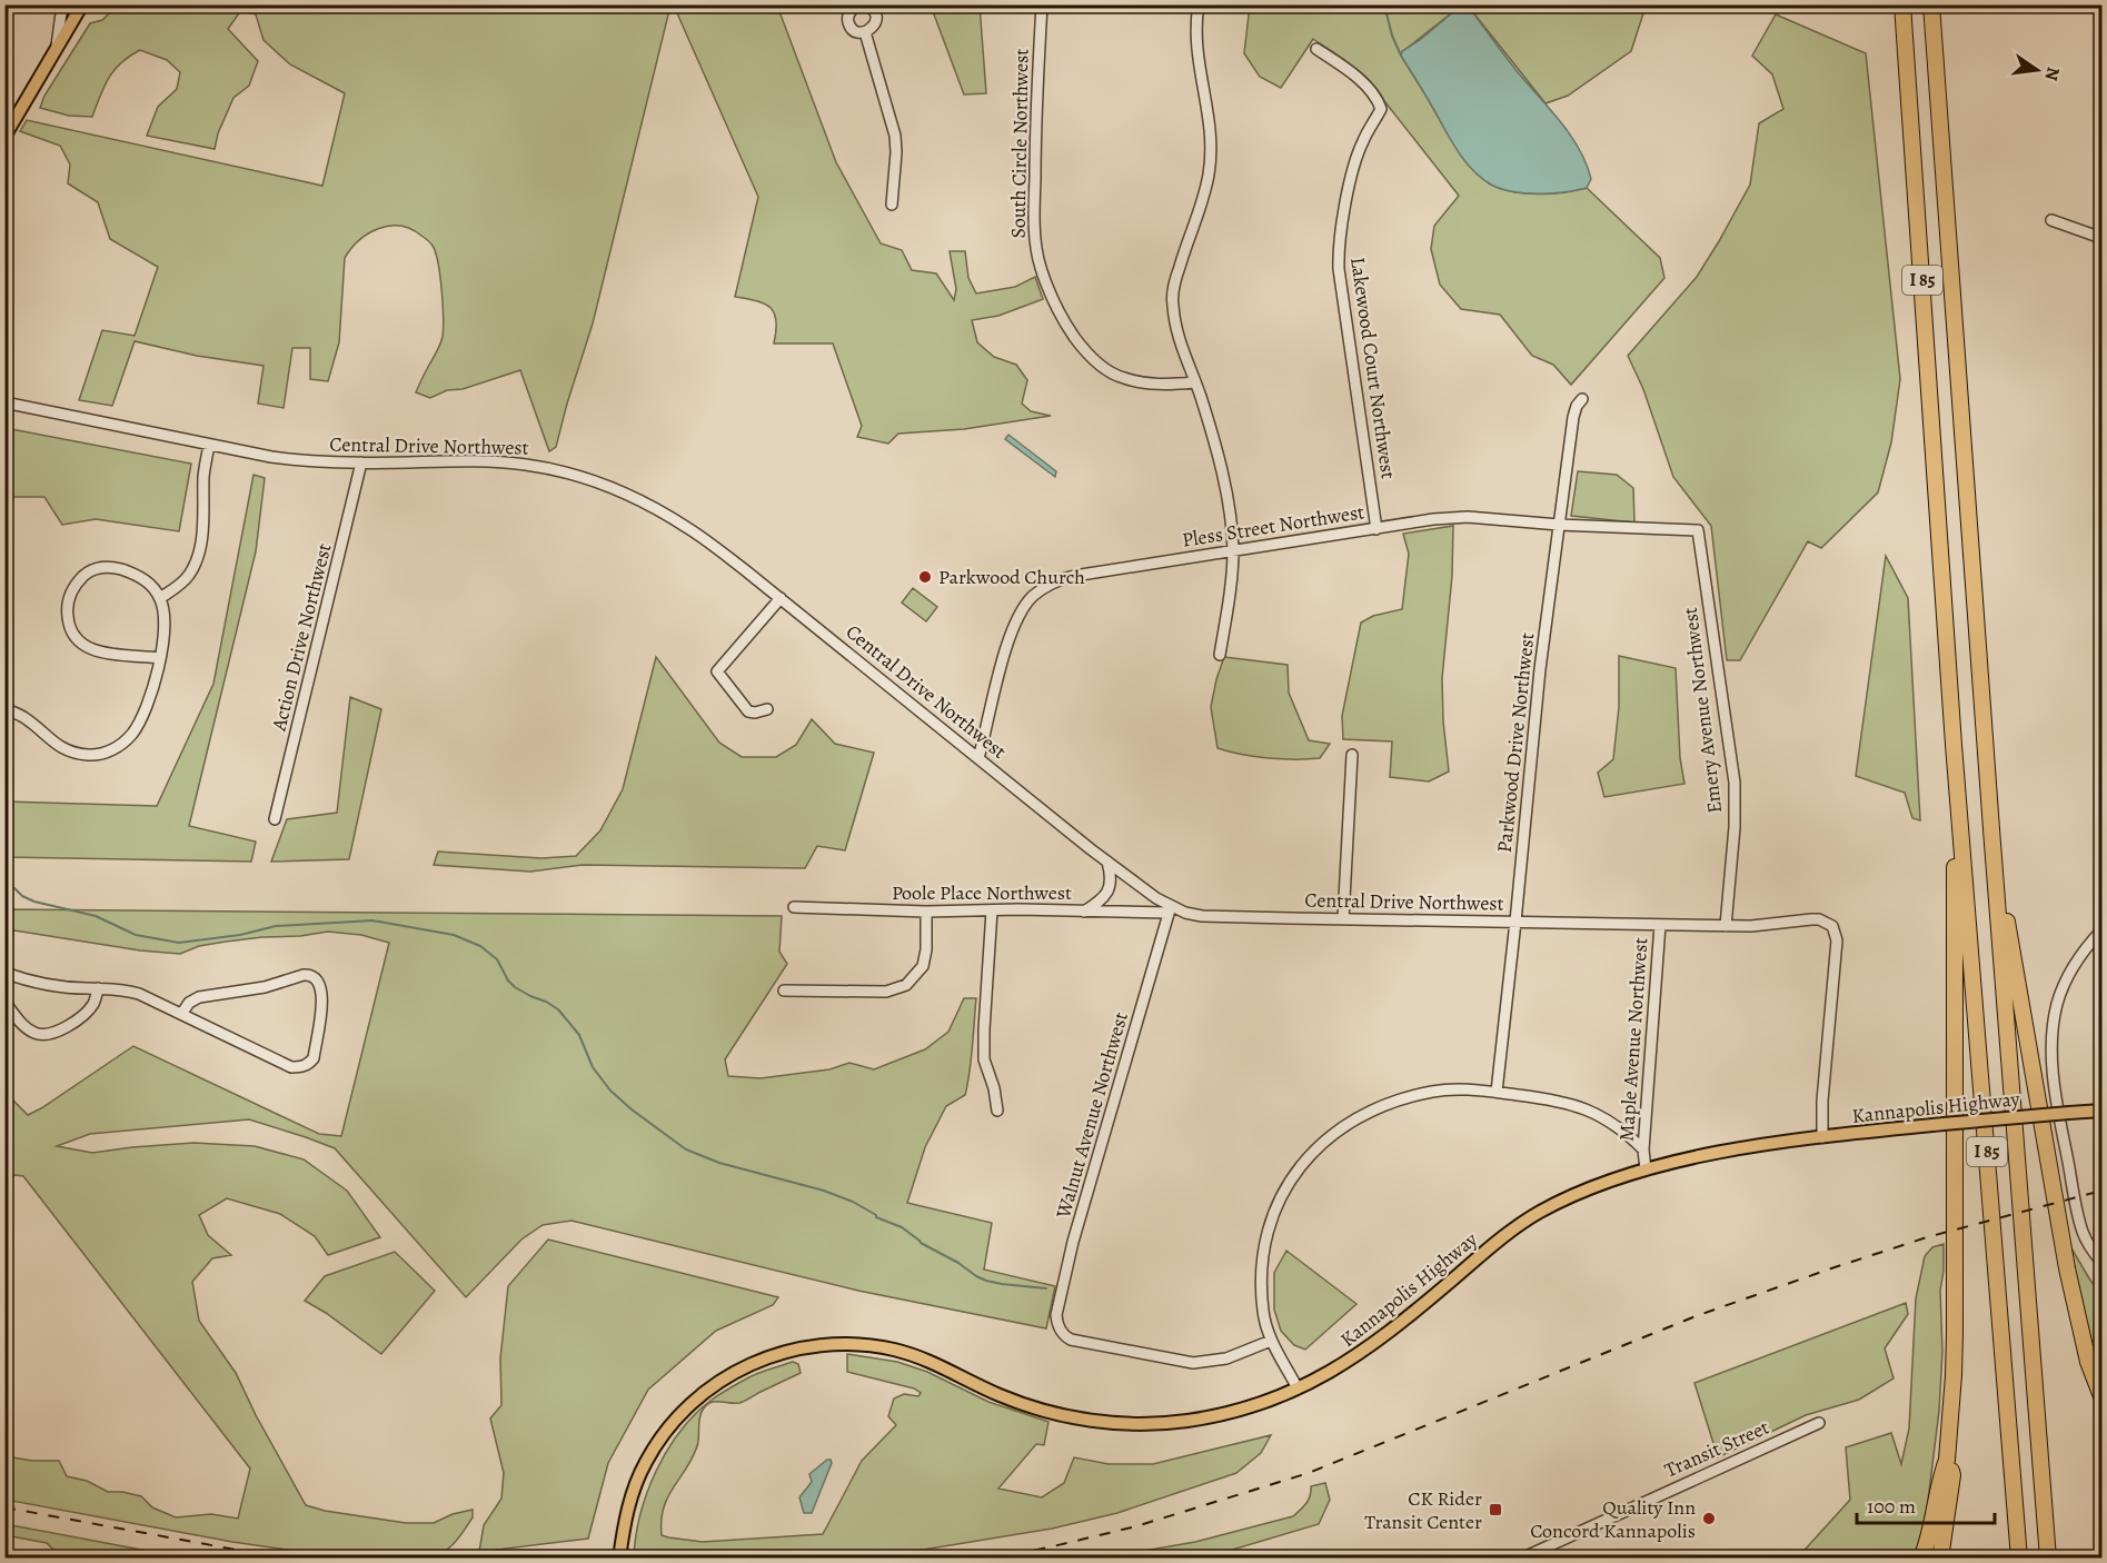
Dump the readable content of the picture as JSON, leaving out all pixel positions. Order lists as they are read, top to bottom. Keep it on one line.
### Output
{"streets":{"highway":["I 85"],"main road":["Kannapolis Highway"],"street":["South Circle Northwest","Lakewood Court Northwest","Central Drive Northwest","Pless Street Northwest","Action Drive Northwest","Emery Avenue Northwest","Parkwood Drive Northwest","Poole Place Northwest","Maple Avenue Northwest","Walnut Avenue Northwest","Transit Street"]},"crossings":[["Lakewood Court Northwest","Pless Street Northwest"],["Central Drive Northwest","Pless Street Northwest"],["Central Drive Northwest","Action Drive Northwest"],["Central Drive Northwest","Emery Avenue Northwest"],["Central Drive Northwest","Parkwood Drive Northwest"],["Central Drive Northwest","Poole Place Northwest"],["Central Drive Northwest","Maple Avenue Northwest"],["Central Drive Northwest","Kannapolis Highway"],["Central Drive Northwest","Walnut Avenue Northwest"],["Pless Street Northwest","Emery Avenue Northwest"],["Pless Street Northwest","Parkwood Drive Northwest"],["Poole Place Northwest","Walnut Avenue Northwest"],["Maple Avenue Northwest","Kannapolis Highway"]],"places":{"other":["Parkwood Church","Quality Inn Concord Kannapolis"],"transit":["CK Rider Transit Center"]},"scale_bar":"100 m","north":"right"}
